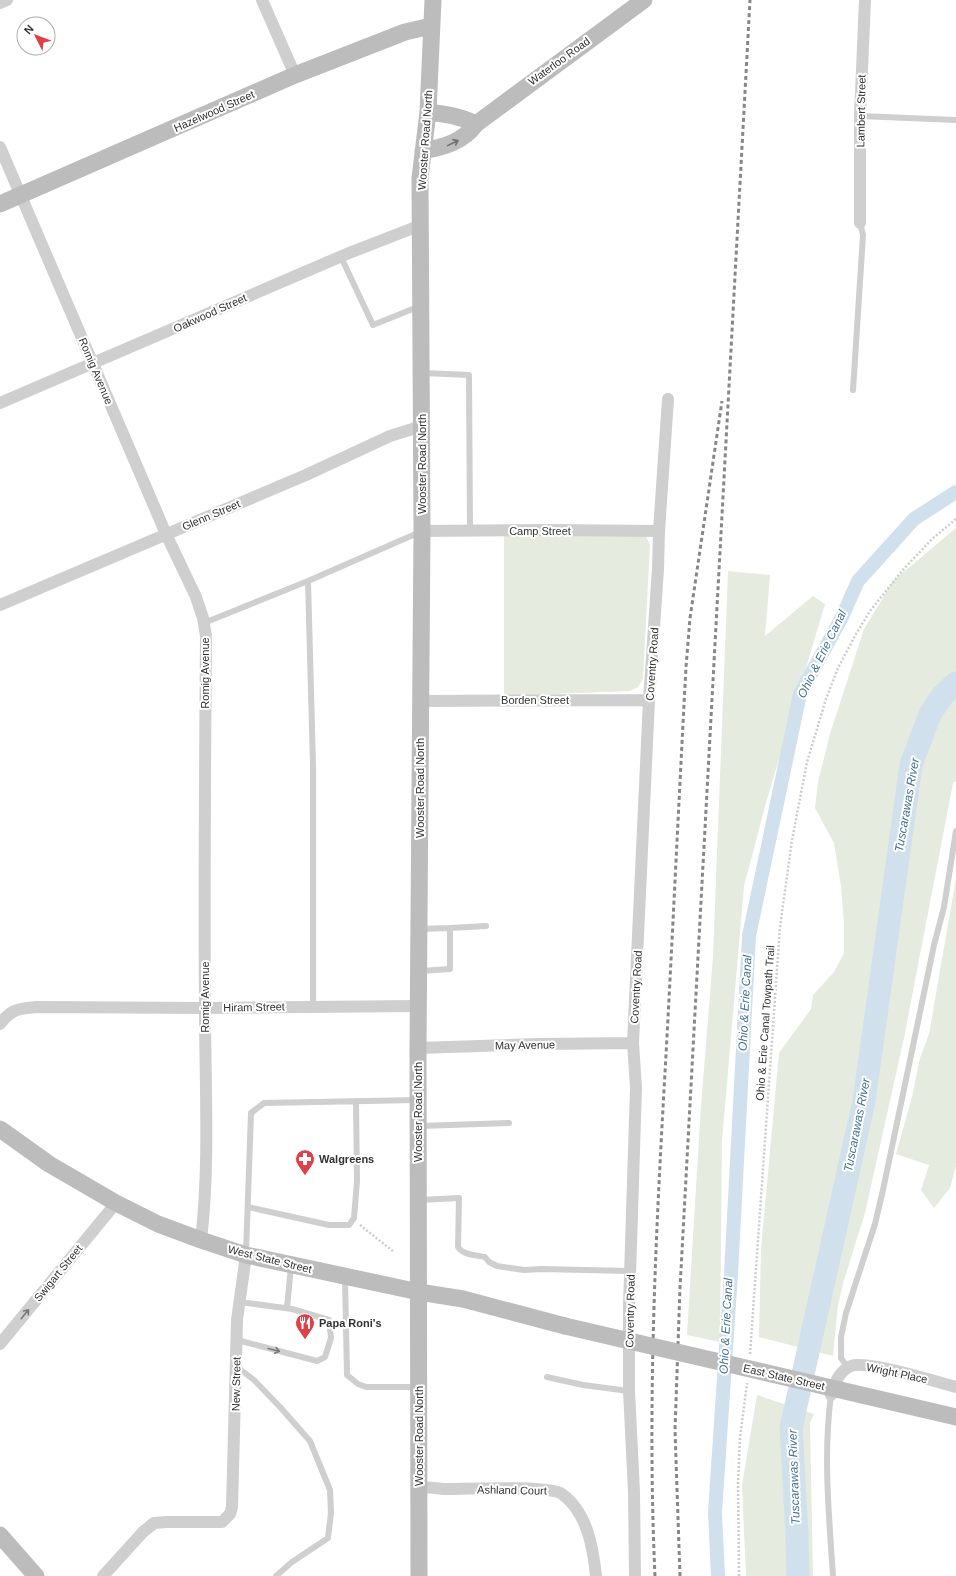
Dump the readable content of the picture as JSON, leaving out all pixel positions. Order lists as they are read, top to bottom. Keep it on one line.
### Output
{"streets":{"main road":["Waterloo Road","Hazelwood Street","Wooster Road North","West State Street","East State Street"],"street":["Lambert Street","Oakwood Street","Romig Avenue","Glenn Street","Camp Street","Coventry Road","Borden Street","Hiram Street","May Avenue","Swigart Street","Wright Place","New Street","Ashland Court"],"path":["Ohio & Erie Canal Towpath Trail"]},"crossings":[["Waterloo Road","Wooster Road North"],["Hazelwood Street","Wooster Road North"],["Hazelwood Street","Romig Avenue"],["Wooster Road North","Oakwood Street"],["Wooster Road North","Glenn Street"],["Wooster Road North","Camp Street"],["Wooster Road North","Borden Street"],["Wooster Road North","Hiram Street"],["Wooster Road North","May Avenue"],["Wooster Road North","West State Street"],["Wooster Road North","Ashland Court"],["Oakwood Street","Romig Avenue"],["Romig Avenue","Glenn Street"],["Romig Avenue","Hiram Street"],["Romig Avenue","West State Street"],["Camp Street","Coventry Road"],["Coventry Road","Borden Street"],["Coventry Road","May Avenue"],["West State Street","Swigart Street"],["West State Street","East State Street"],["West State Street","New Street"]],"one_way":["Swigart Street"],"water":["Ohio & Erie Canal","Tuscarawas River"],"places":{"pharmacy":["Walgreens"],"restaurant":["Papa Roni's"]},"north":"top left"}
